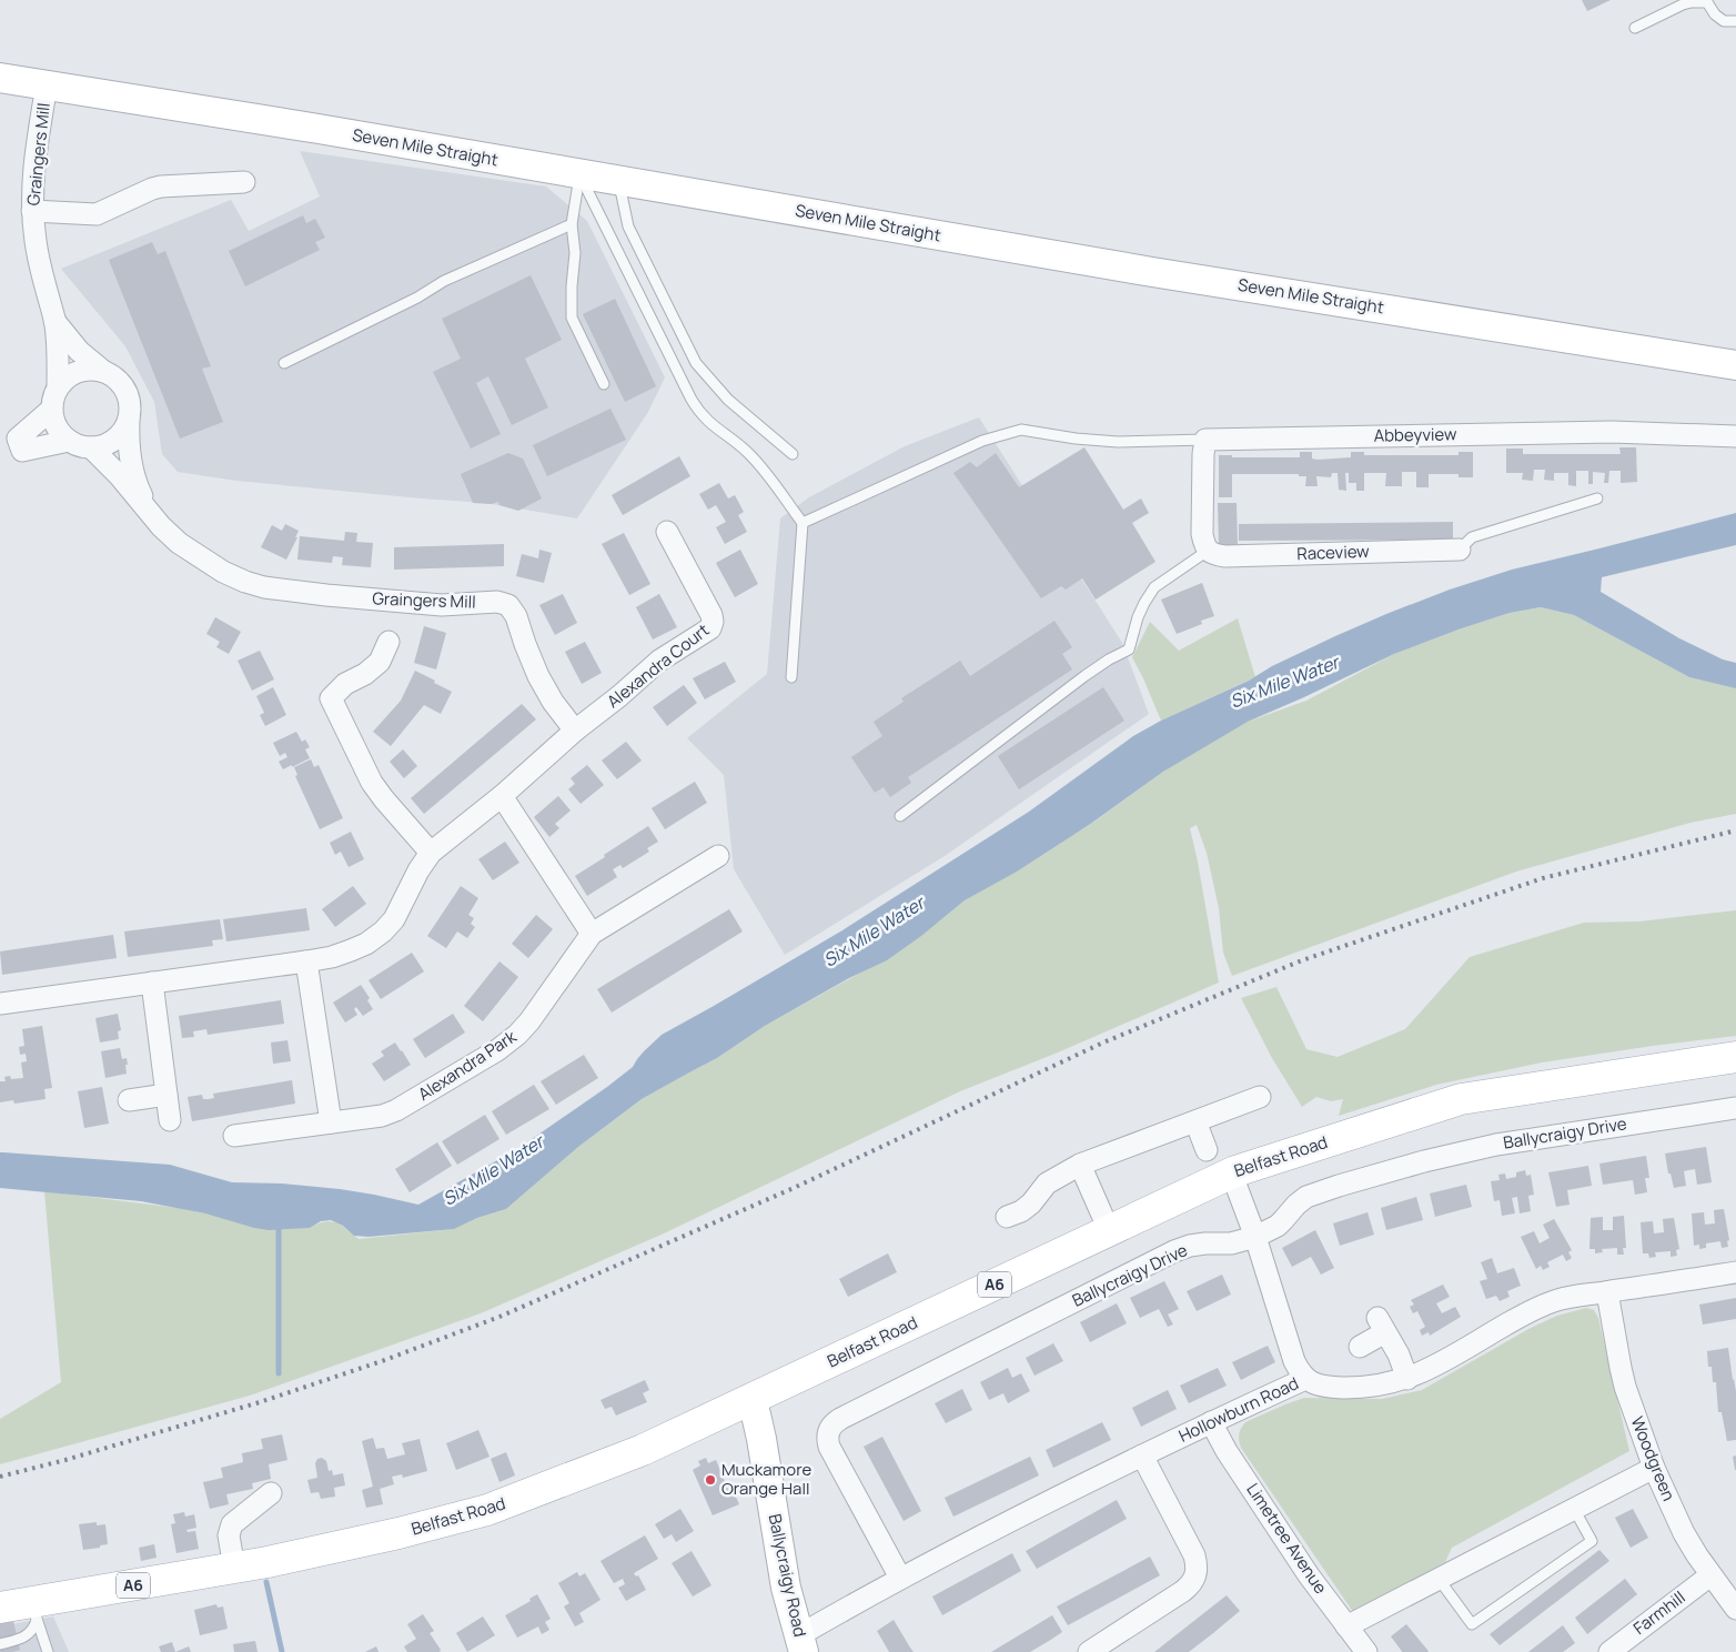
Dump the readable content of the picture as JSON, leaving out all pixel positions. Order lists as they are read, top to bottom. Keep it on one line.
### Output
{"streets":{"main road":["Seven Mile Straight","Belfast Road","A6","Ballycraigy Road"],"street":["Graingers Mill","Abbeyview","Raceview","Alexandra Court","Alexandra Park","Ballycraigy Drive","Hollowburn Road","Woodgreen","Limetree Avenue","Farmhill"]},"crossings":[["Seven Mile Straight","Graingers Mill"],["Graingers Mill","Alexandra Court"],["Ballycraigy Drive","Hollowburn Road"],["Belfast Road","Ballycraigy Road"],["Hollowburn Road","Woodgreen"],["Hollowburn Road","Limetree Avenue"],["Hollowburn Road","Ballycraigy Road"],["Woodgreen","Farmhill"]],"water":["Six Mile Water"],"places":["Muckamore Orange Hall"]}
